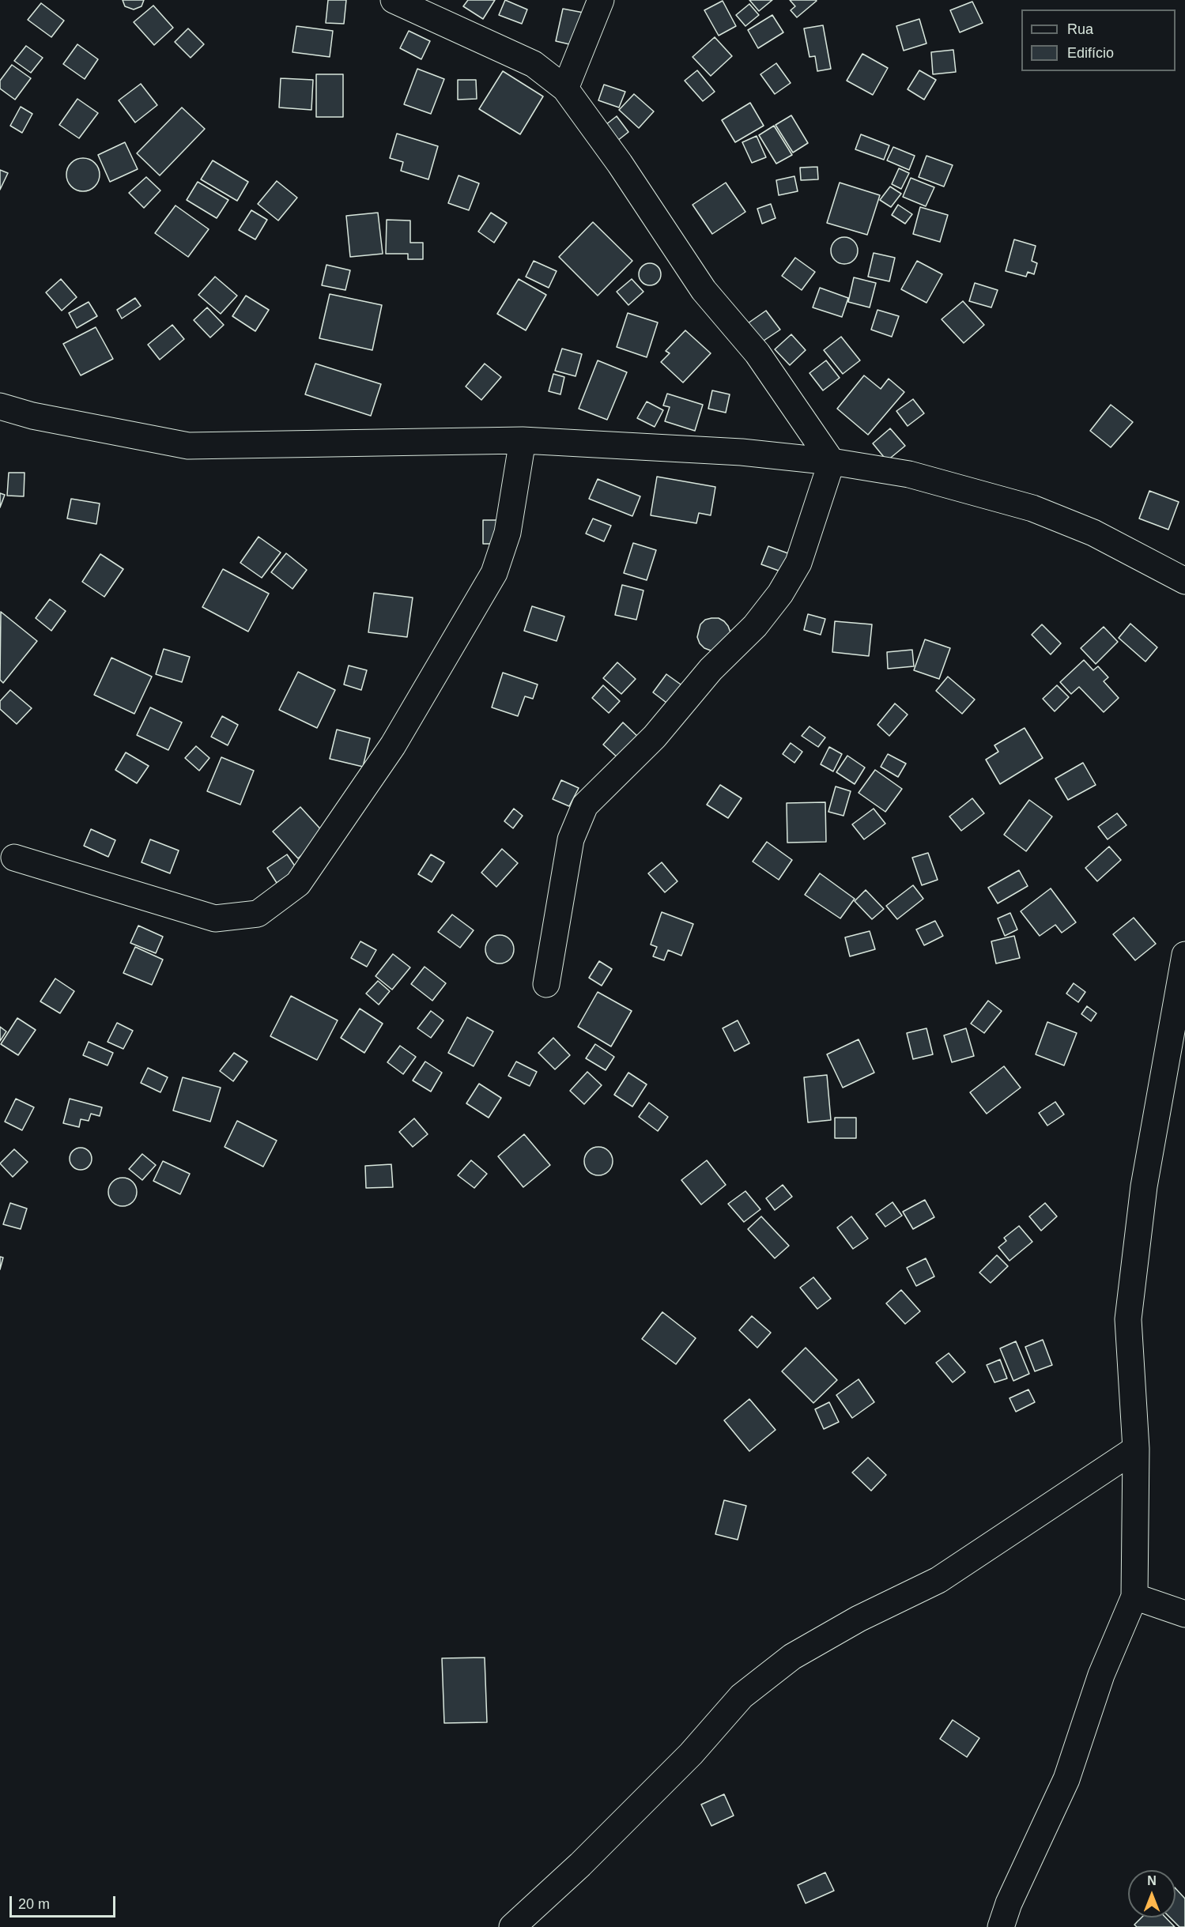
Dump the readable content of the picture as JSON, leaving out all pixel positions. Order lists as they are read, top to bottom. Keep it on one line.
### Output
{"legend":["Rua","Edifício"],"scale_bar":"20 m","north":"top"}
